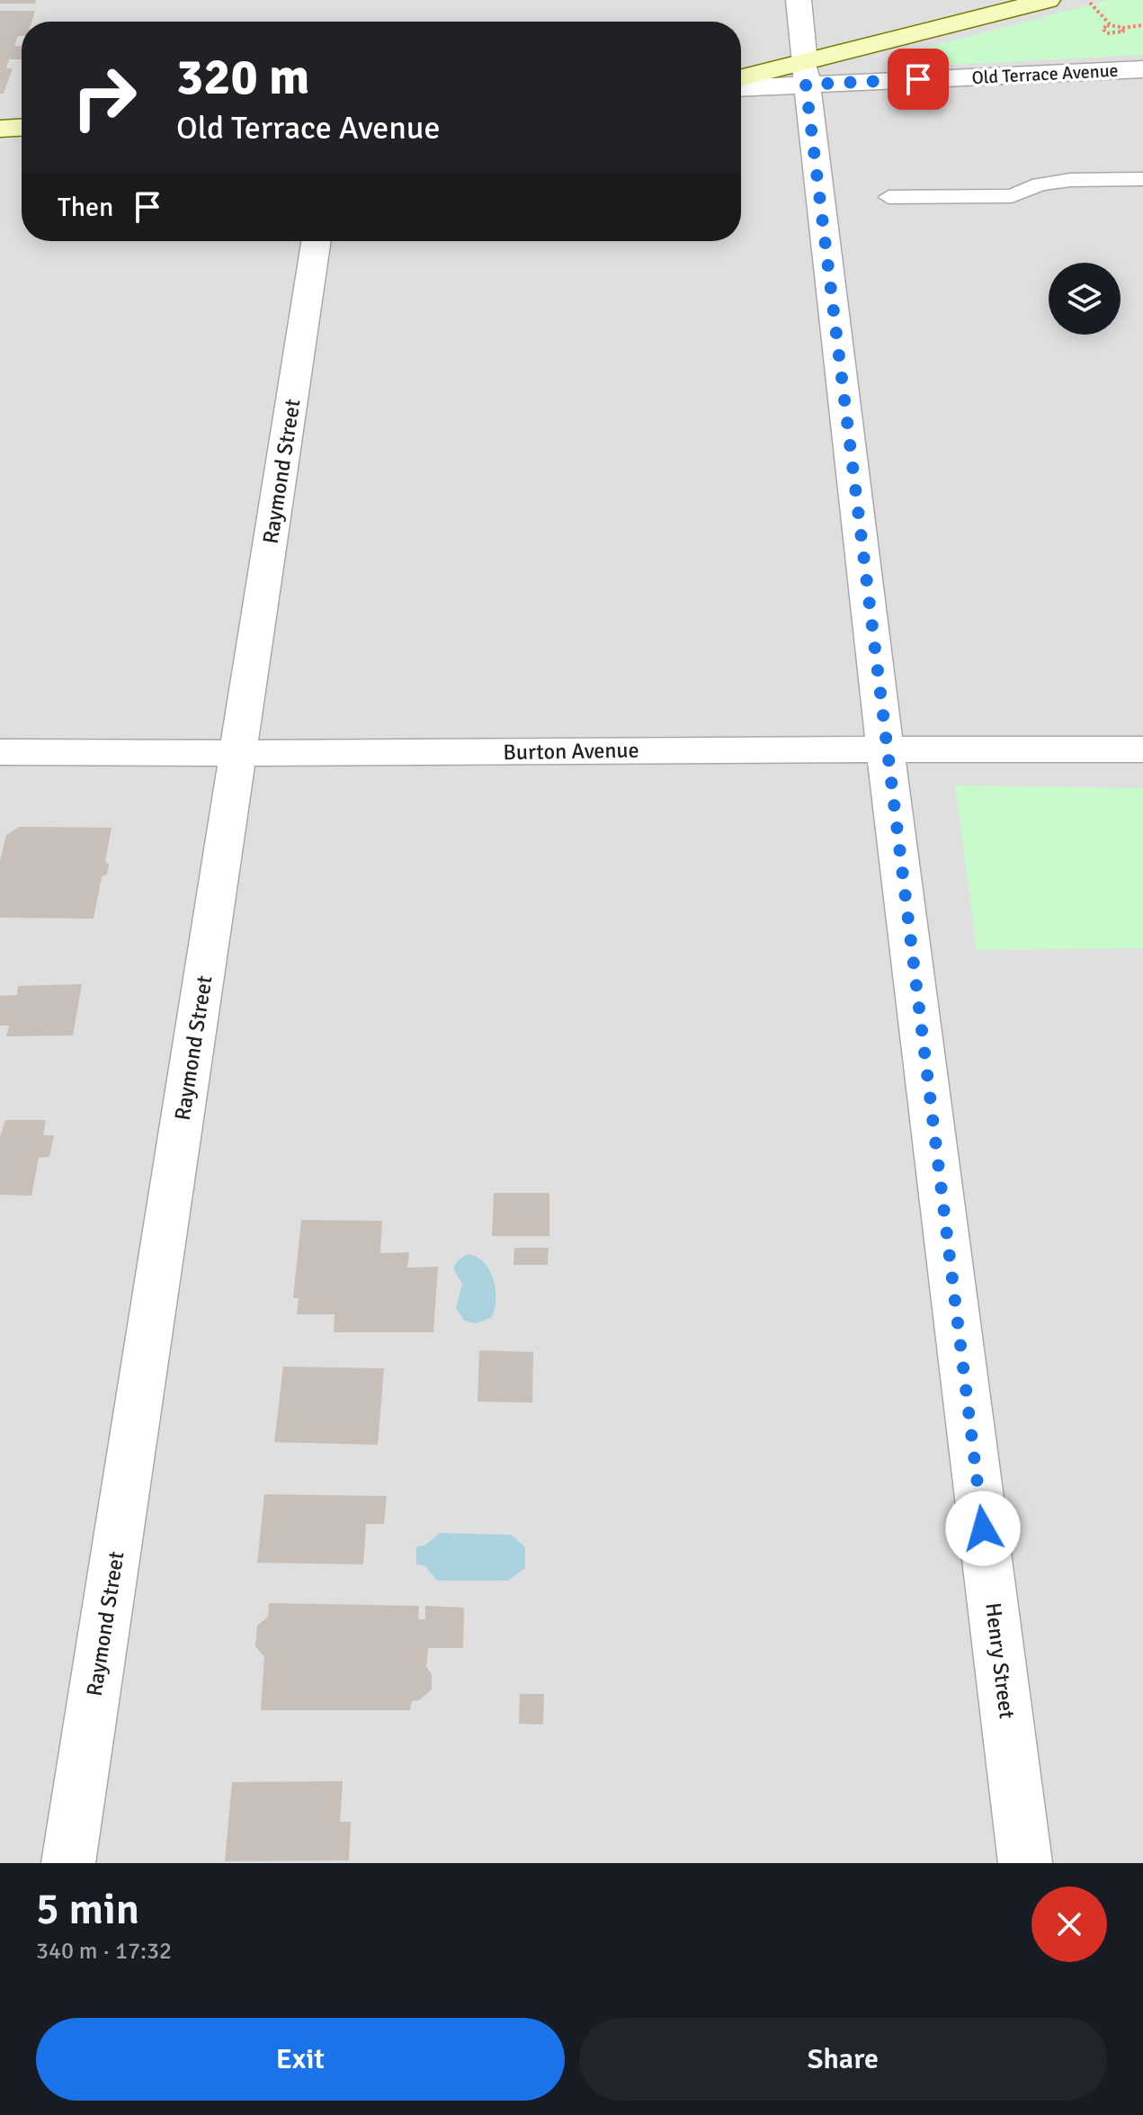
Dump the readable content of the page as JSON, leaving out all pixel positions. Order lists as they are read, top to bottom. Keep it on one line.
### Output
{"streets":{"street":["Old Terrace Avenue","Raymond Street","Burton Avenue","Henry Street"]},"crossings":[["Old Terrace Avenue","Henry Street"],["Raymond Street","Burton Avenue"],["Burton Avenue","Henry Street"]],"page":{"turn":["320 m","Old Terrace Avenue"],"then":"Then","heading":["5 min","340 m · 17:32"],"buttons":["Exit","Share"]}}
